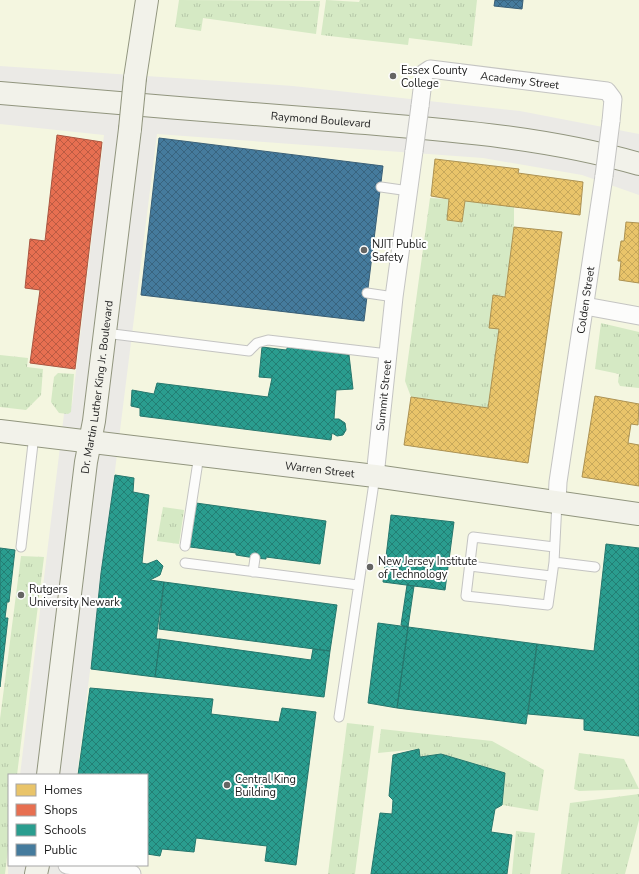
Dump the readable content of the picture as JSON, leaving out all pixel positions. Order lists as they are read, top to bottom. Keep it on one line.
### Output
{"streets":{"main road":["Raymond Boulevard","Dr. Martin Luther King Jr. Boulevard","Warren Street"],"street":["Academy Street","Colden Street","Summit Street"]},"crossings":[["Academy Street","Colden Street"],["Academy Street","Summit Street"],["Colden Street","Warren Street"],["Dr. Martin Luther King Jr. Boulevard","Warren Street"],["Summit Street","Warren Street"]],"places":["Essex County College","NJIT Public Safety","New Jersey Institute of Technology","Rutgers University Newark","Central King Building"],"legend":["Homes","Shops","Schools","Public"]}
